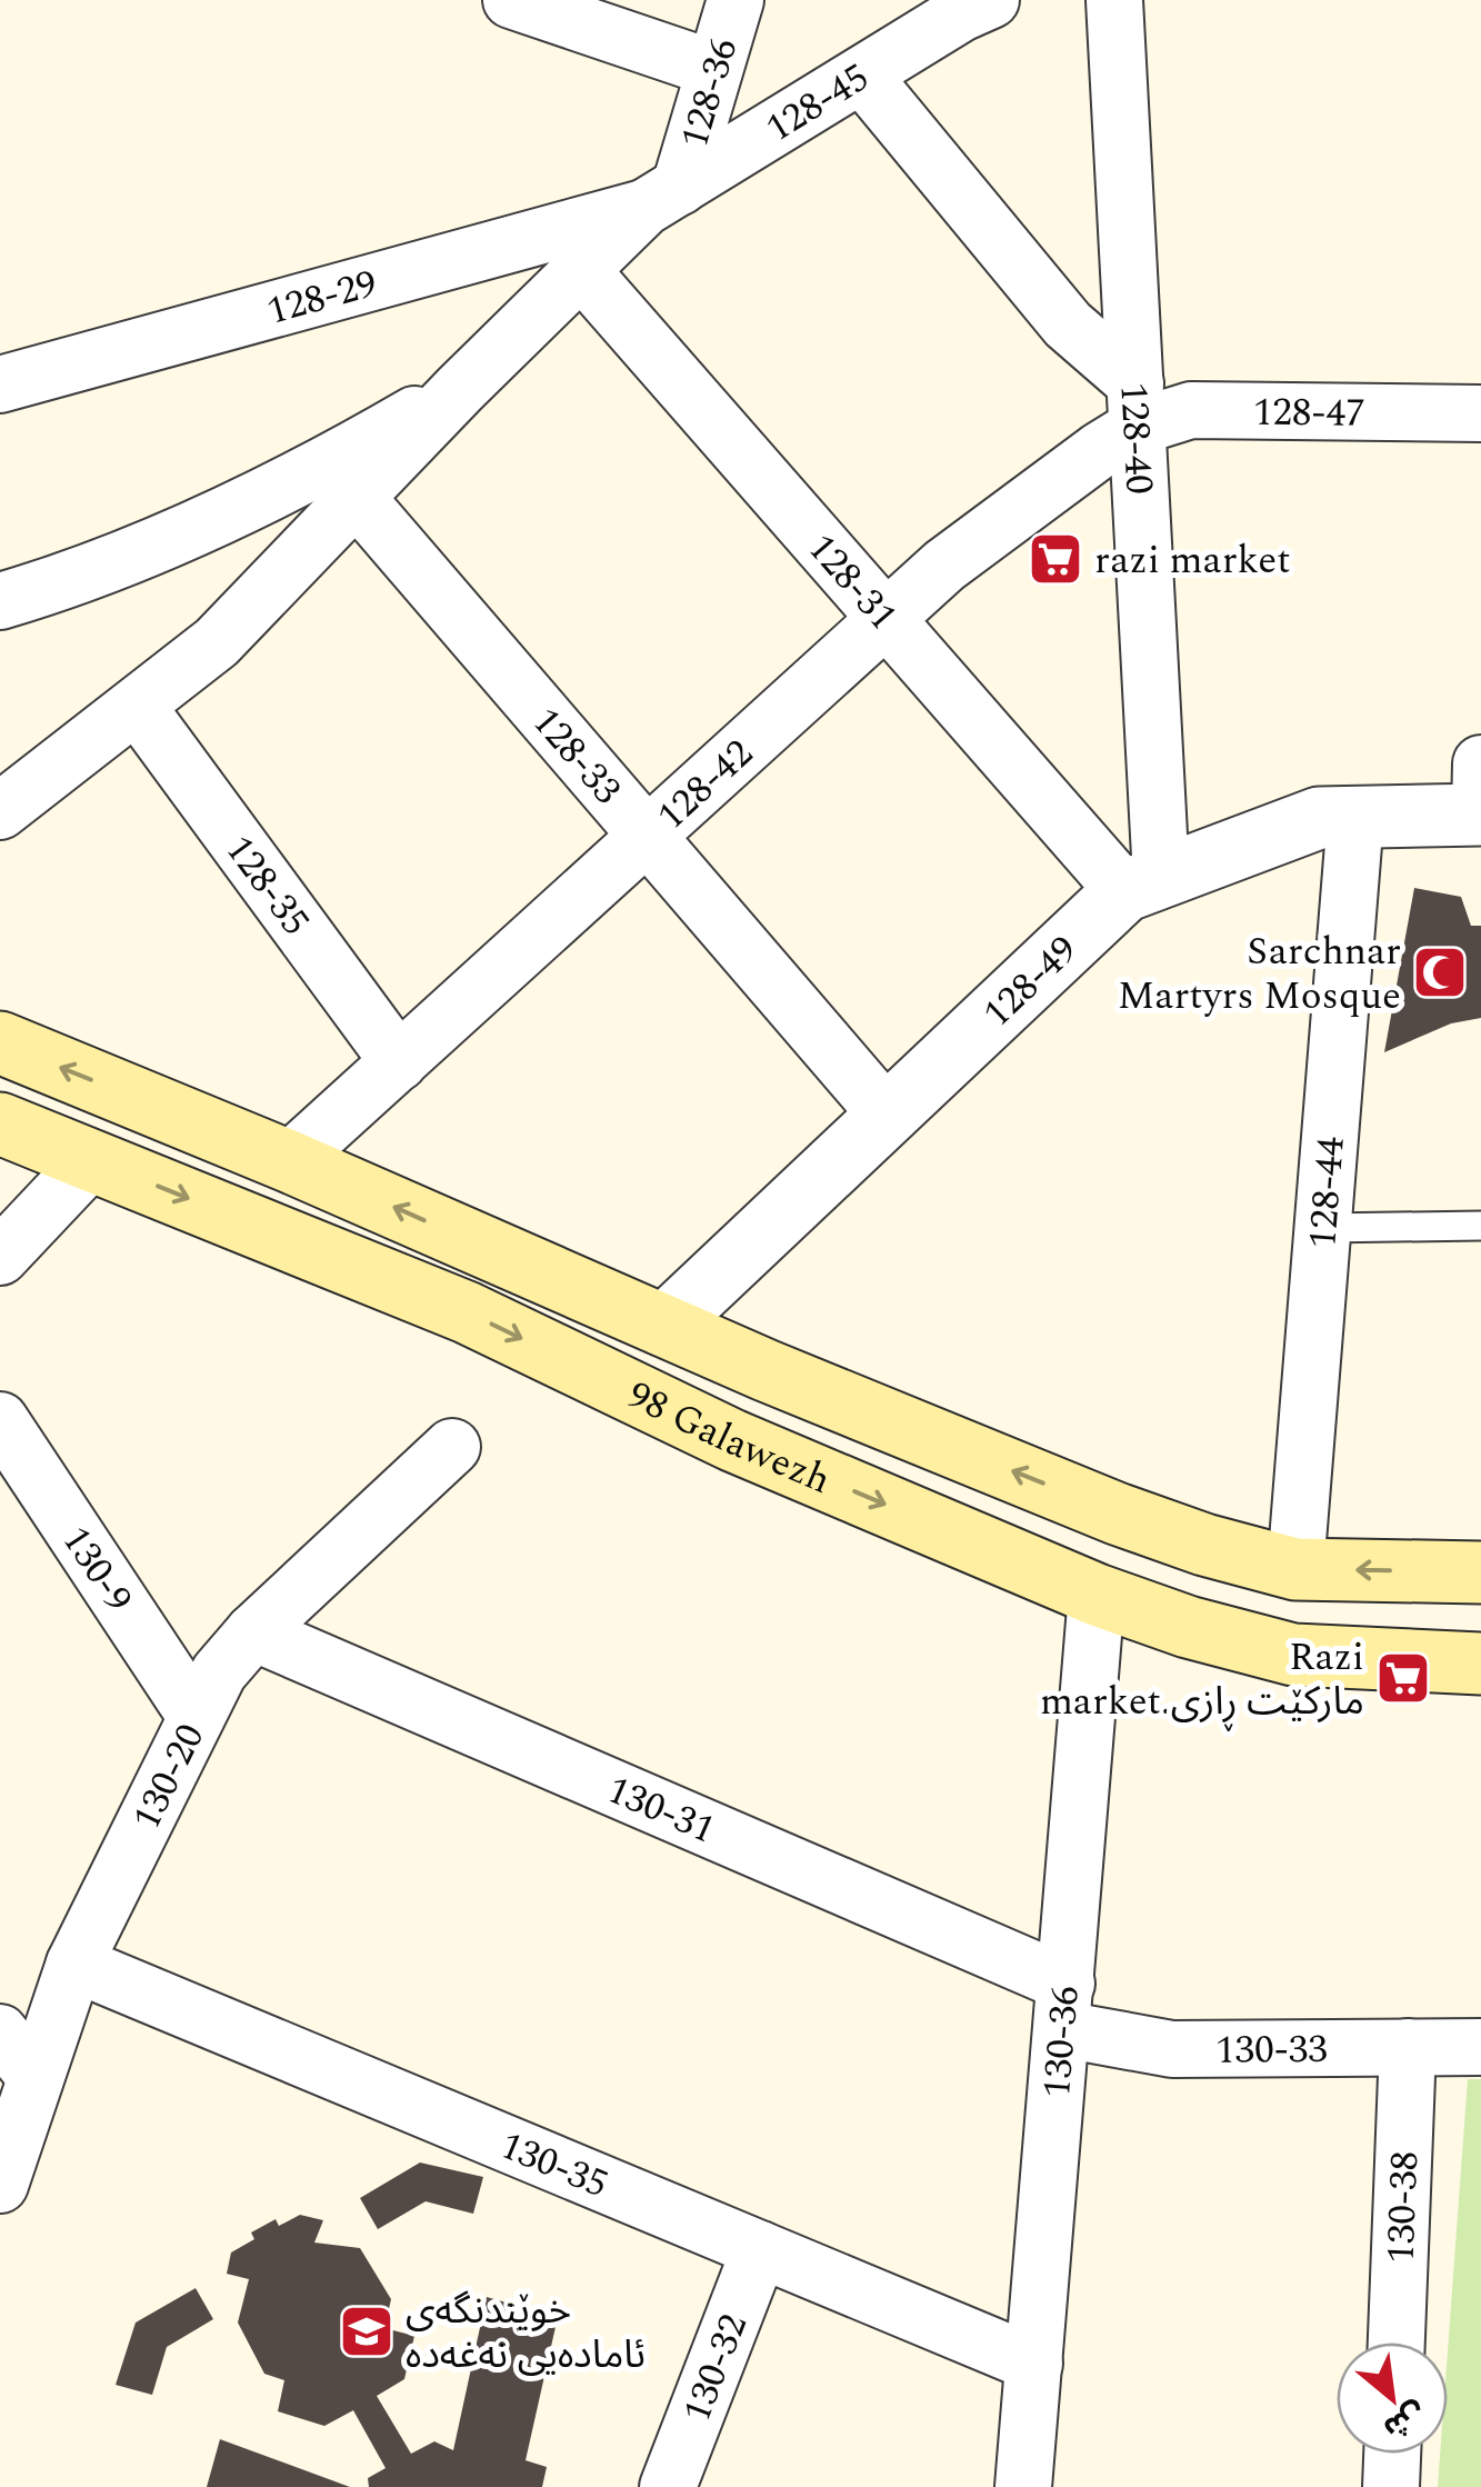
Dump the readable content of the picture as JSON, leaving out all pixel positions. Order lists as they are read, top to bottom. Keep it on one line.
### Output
{"streets":{"main road":["98 Galawezh"],"street":["128-36","128-45","128-29","128-47","128-40","128-31","128-33","128-42","128-35","128-49","128-44","130-9","130-20","130-31","130-36","130-33","130-35","130-38","130-32"]},"crossings":[["128-36","128-45"],["128-36","128-29"],["128-45","128-29"],["128-47","128-40"],["128-47","128-42"],["128-40","128-31"],["128-40","128-42"],["128-40","128-49"],["128-31","128-42"],["128-31","128-49"],["128-33","128-42"],["128-33","128-49"],["128-42","128-35"],["128-42","98 Galawezh"],["128-49","128-44"],["128-49","98 Galawezh"],["128-44","98 Galawezh"],["98 Galawezh","130-36"],["130-9","130-20"],["130-20","130-31"],["130-20","130-35"],["130-31","130-36"],["130-31","130-33"],["130-36","130-33"],["130-36","130-35"],["130-33","130-38"],["130-35","130-32"]],"places":{"supermarket":["razi market","Razi market.مارکێت ڕازی"],"mosque":["Sarchnar Martyrs Mosque"],"school or university":["خوێندنگەی ئامادەیی نەغەدە"]},"north":"bottom right"}
